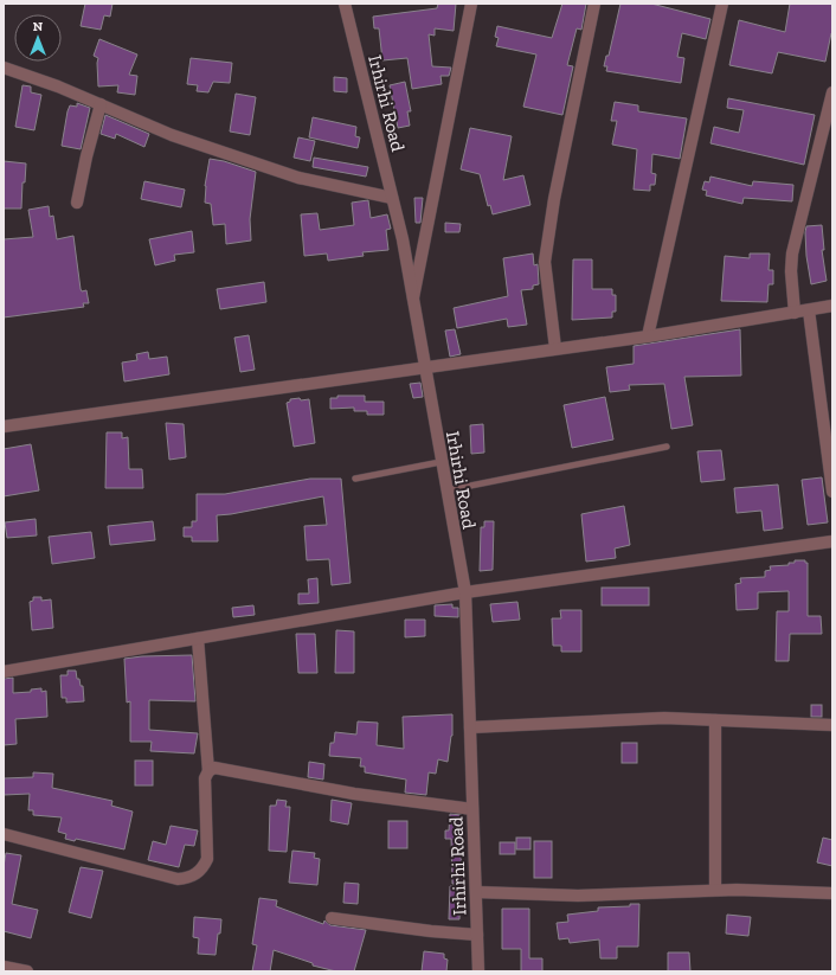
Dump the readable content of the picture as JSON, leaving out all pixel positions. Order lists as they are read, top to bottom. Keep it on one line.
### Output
{"streets":{"street":["Irhirhi Road"]},"north":"top"}
